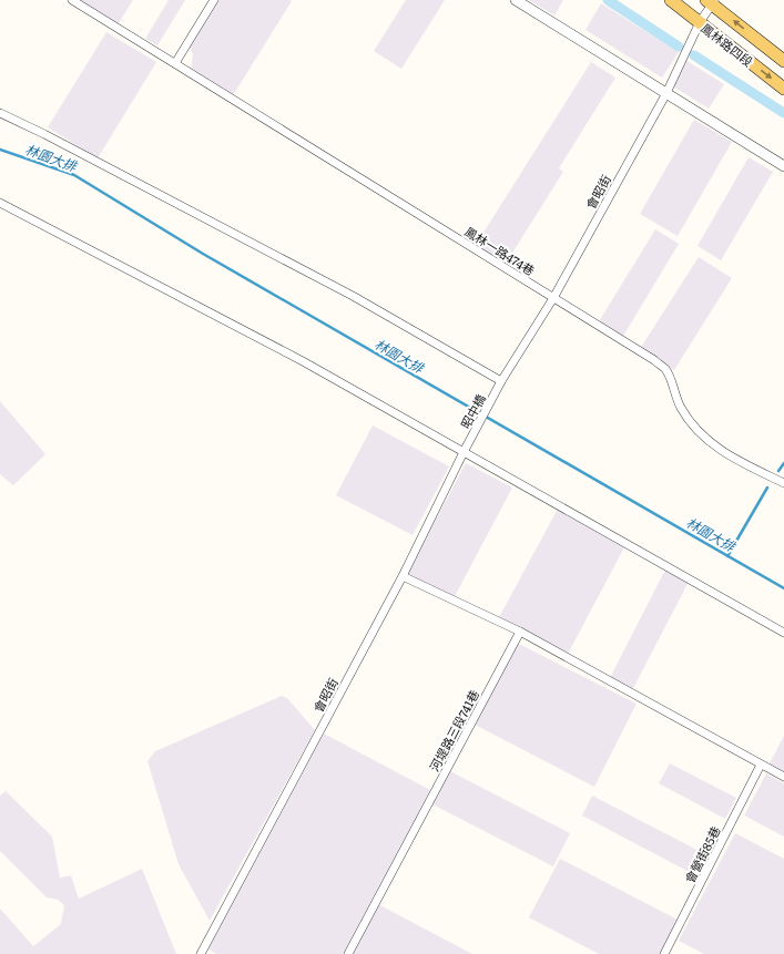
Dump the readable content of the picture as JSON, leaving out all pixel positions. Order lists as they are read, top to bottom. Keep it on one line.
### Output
{"streets":{"main road":["鳳林路四段"],"street":["會昭街","鳳林一路474巷","昭中橋","河堤路三段741巷","會營街85巷"]},"crossings":[["鳳林路四段","會昭街"],["會昭街","鳳林一路474巷"],["會昭街","昭中橋"]],"water":["林園大排"]}
